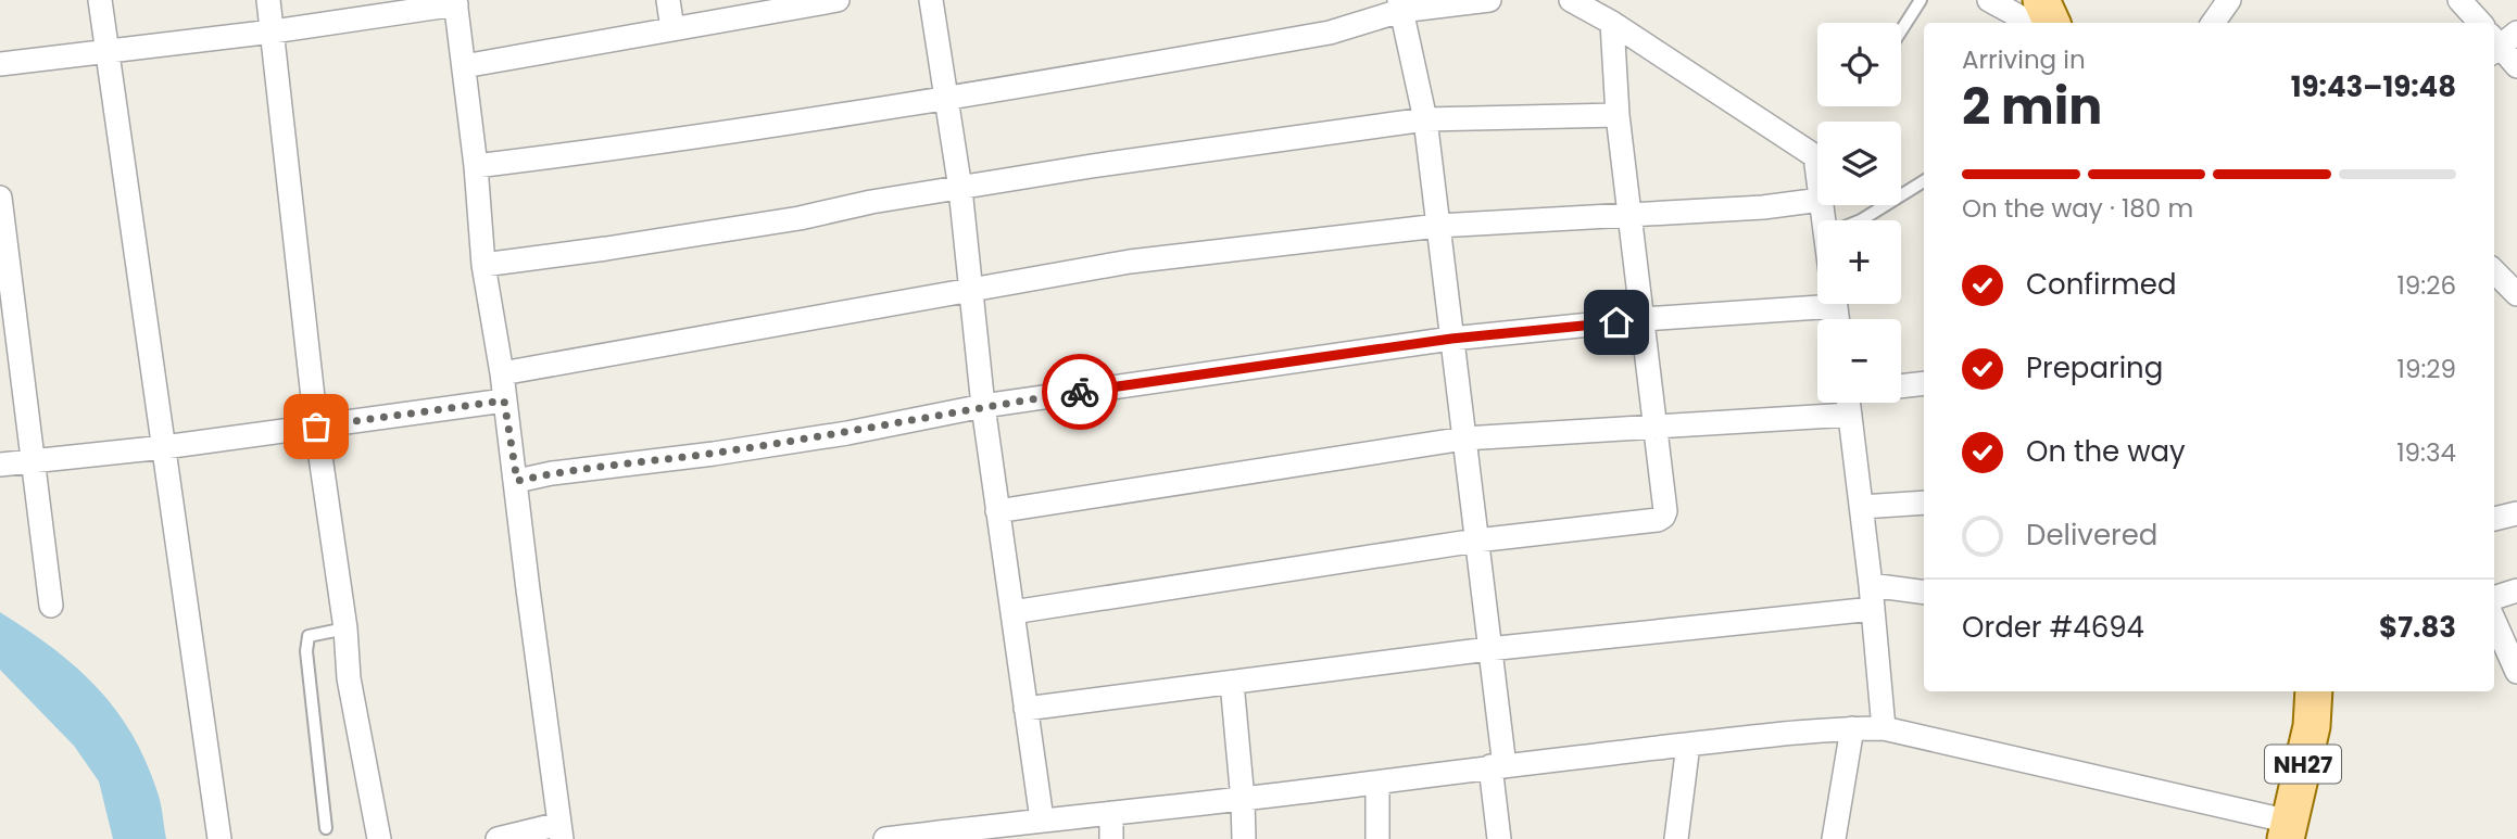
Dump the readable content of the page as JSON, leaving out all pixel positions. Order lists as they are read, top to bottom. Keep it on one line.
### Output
{"streets":{"main road":["NH27"]},"page":{"map_buttons":["+","−"],"heading":["2 min","Arriving in","19:43–19:48"],"panel":["Order #4694","$7.83"],"bar":"On the way · 180 m","list":[["Confirmed","19:26"],["Preparing","19:29"],["On the way","19:34"],"Delivered"]}}
